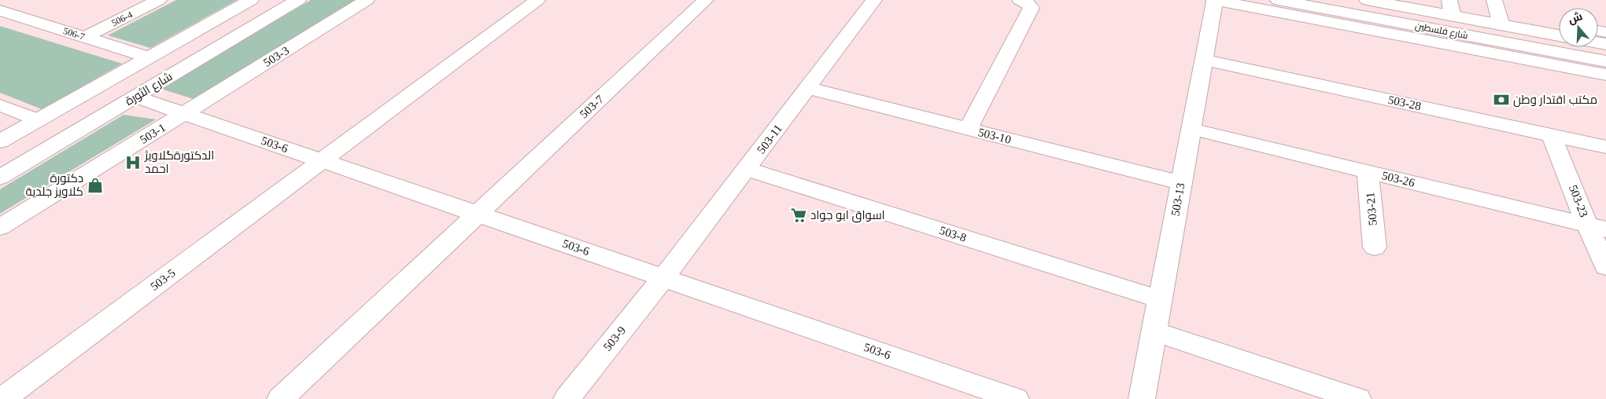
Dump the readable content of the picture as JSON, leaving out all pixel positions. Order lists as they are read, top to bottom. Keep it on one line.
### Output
{"streets":{"street":["506-4","شارع فلسطين","506-7","503-3","شارع الثورة","503-28","503-7","503-1","503-10","503-11","503-6","503-26","503-13","503-23","503-21","503-8","503-5","503-9"]},"crossings":[["506-4","506-7"],["503-3","503-1"],["503-3","503-6"],["شارع الثورة","503-6"],["503-28","503-13"],["503-28","503-23"],["503-7","503-6"],["503-1","503-6"],["503-10","503-11"],["503-10","503-13"],["503-11","503-6"],["503-11","503-8"],["503-11","503-9"],["503-6","503-5"],["503-6","503-9"],["503-26","503-13"],["503-26","503-23"],["503-26","503-21"],["503-13","503-8"]],"places":{"bank":["مكتب اقتدار وطن"],"hospital":["الدكتورةگلاويژ احمد"],"shop":["دكتورة كلاويز جلدية"],"supermarket":["اسواق ابو جواد"]},"north":"top"}
